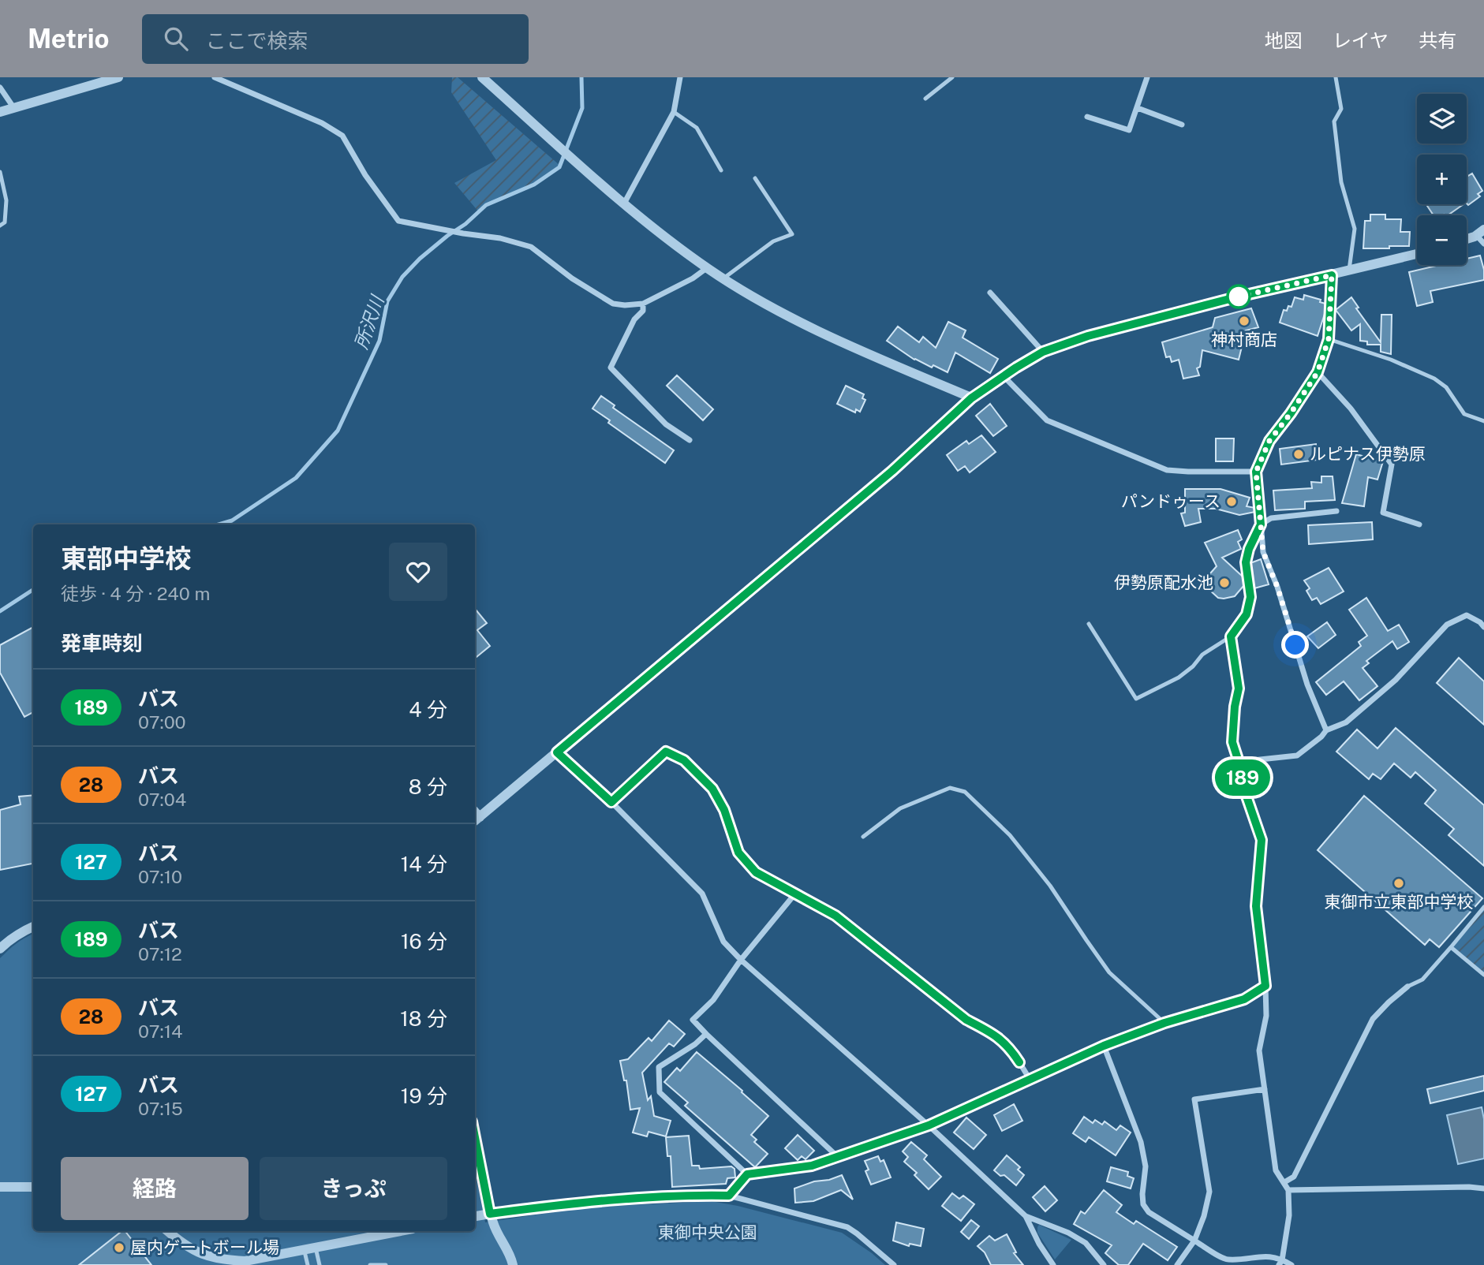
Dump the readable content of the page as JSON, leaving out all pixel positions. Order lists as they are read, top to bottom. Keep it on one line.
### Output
{"water":["所沢川"],"parks":["東御中央公園"],"places":["神村商店","ルピナス伊勢原","パンドゥース","伊勢原配水池","東御市立東部中学校","屋内ゲートボール場"],"lines":["bus line 189"],"page":{"header":"Metrio","search":"ここで検索","nav":["地図","レイヤ","共有"],"on_map":"189","map_buttons":["+","−"],"heading":[["東部中学校","徒歩 · 4 分 · 240 m"],"発車時刻"],"list":[{"mark":"189","name":"バス","note":"07:00","value":"4 分"},{"mark":"28","name":"バス","note":"07:04","value":"8 分"},{"mark":"127","name":"バス","note":"07:10","value":"14 分"},{"mark":"189","name":"バス","note":"07:12","value":"16 分"},{"mark":"28","name":"バス","note":"07:14","value":"18 分"},{"mark":"127","name":"バス","note":"07:15","value":"19 分"}],"buttons":["経路","きっぷ"]}}
